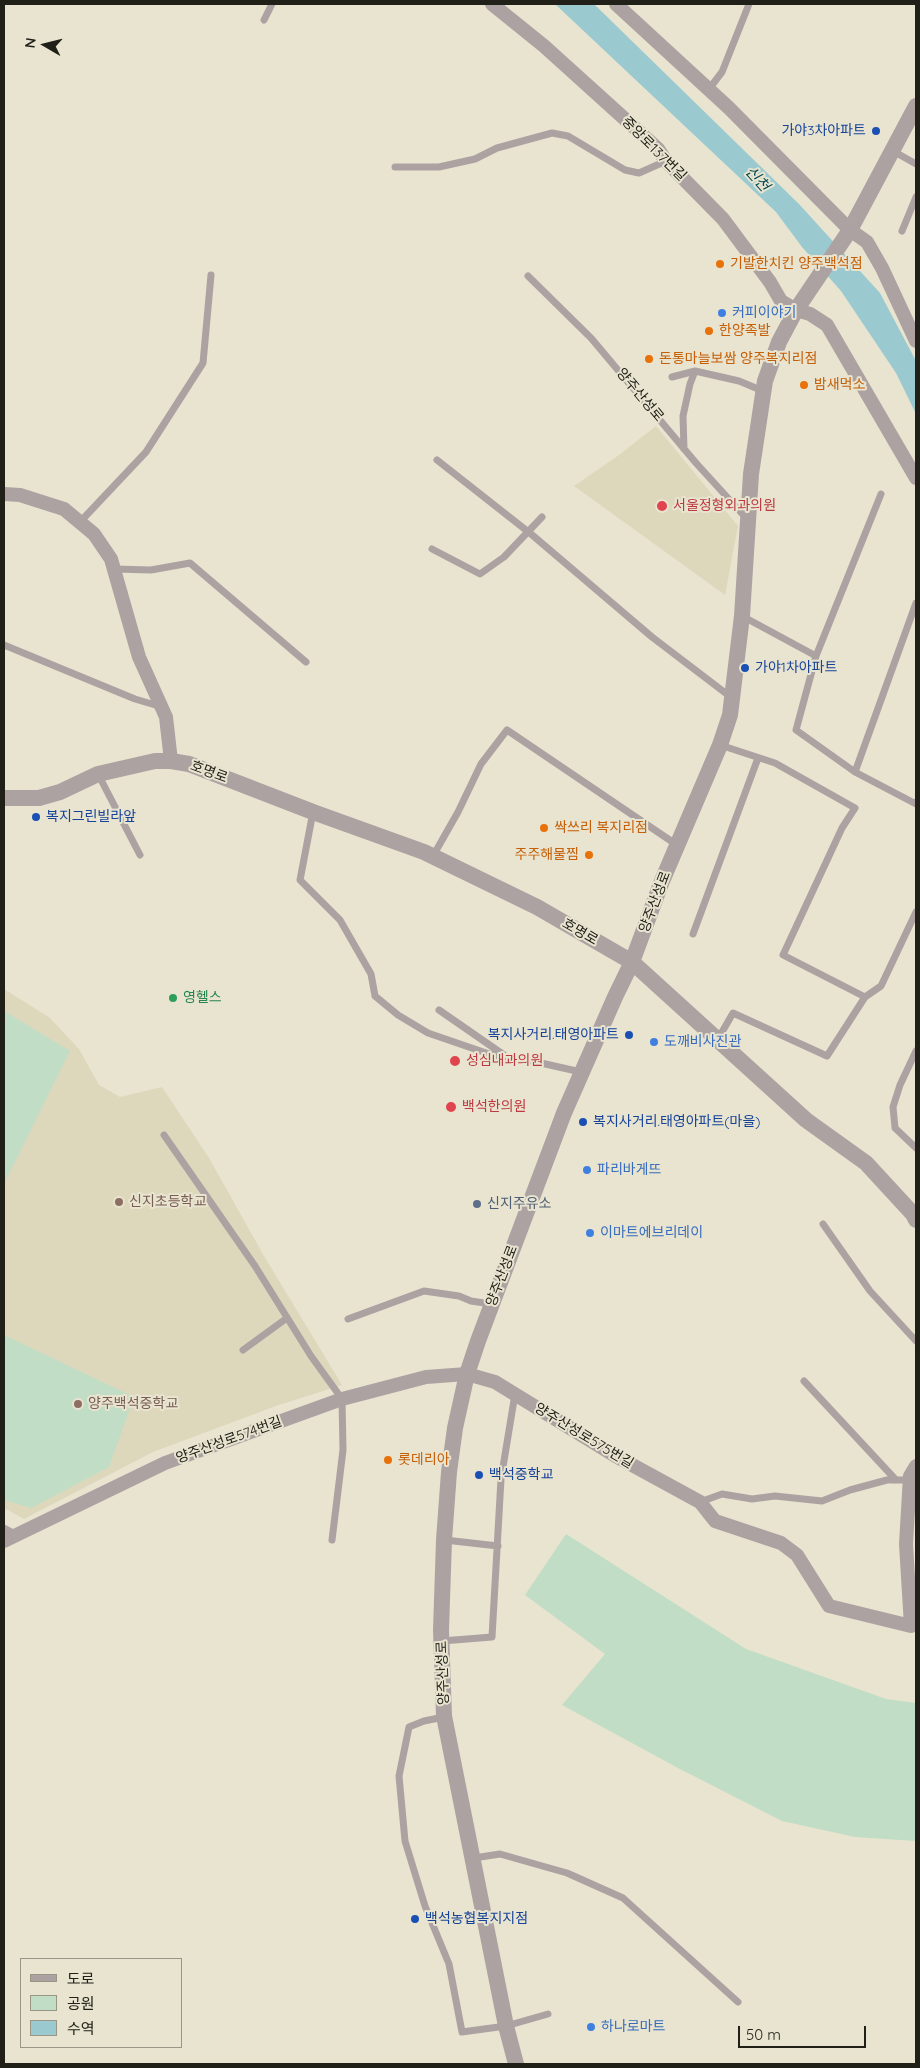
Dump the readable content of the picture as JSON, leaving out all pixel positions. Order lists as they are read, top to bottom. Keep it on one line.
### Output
{"streets":{"street":["중앙로137번길","양주산성로","호명로","양주산성로575번길","양주산성로574번길"]},"crossings":[["중앙로137번길","양주산성로"],["양주산성로","호명로"],["양주산성로","양주산성로575번길"],["양주산성로","양주산성로574번길"],["양주산성로575번길","양주산성로574번길"]],"water":["신천"],"places":["가야3차아파트","기발한치킨 양주백석점","커피이야기","한양족발","돈통마늘보쌈 양주복지리점","밤새먹소","서울정형외과의원","가야1차아파트","복지그린빌라앞","싹쓰리 복지리점","주주해물찜","영헬스","복지사거리.태영아파트","도깨비사진관","성심내과의원","백석한의원","복지사거리.태영아파트(마을)","파리바게뜨","신지초등학교","신지주유소","이마트에브리데이","양주백석중학교","롯데리아","백석중학교","백석농협복지지점","하나로마트"],"legend":["도로","공원","수역"],"scale_bar":"50 m","north":"left"}
